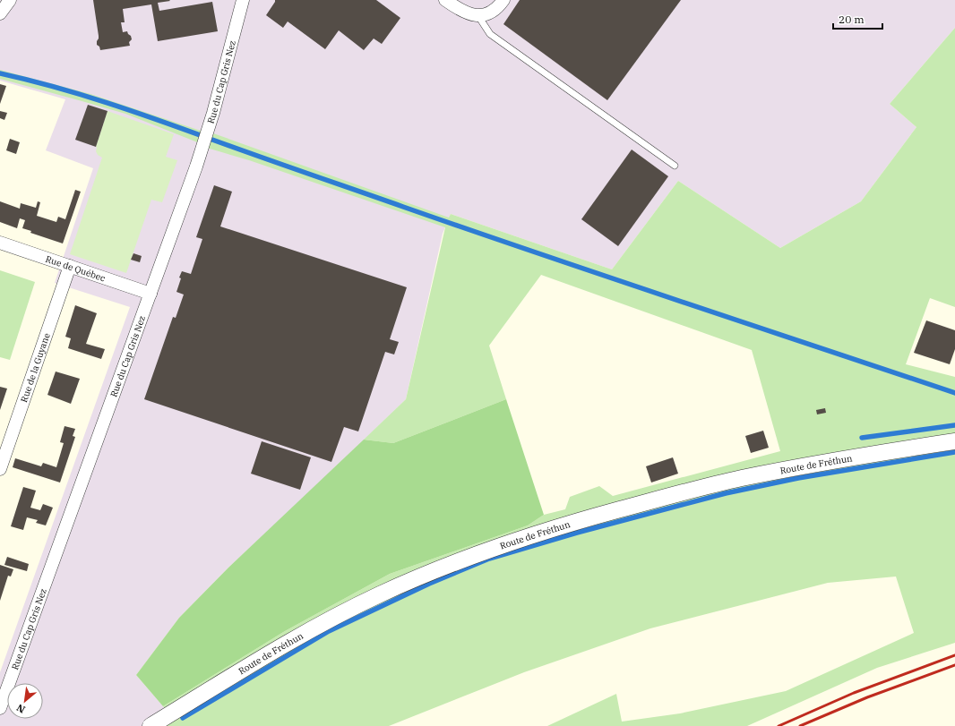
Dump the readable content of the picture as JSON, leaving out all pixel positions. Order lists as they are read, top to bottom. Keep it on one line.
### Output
{"streets":{"street":["Rue du Cap Gris Nez","Rue de Québec","Rue de la Guyane","Route de Fréthun"]},"crossings":[["Rue du Cap Gris Nez","Rue de Québec"],["Rue de Québec","Rue de la Guyane"]],"scale_bar":"20 m","north":"bottom left"}
